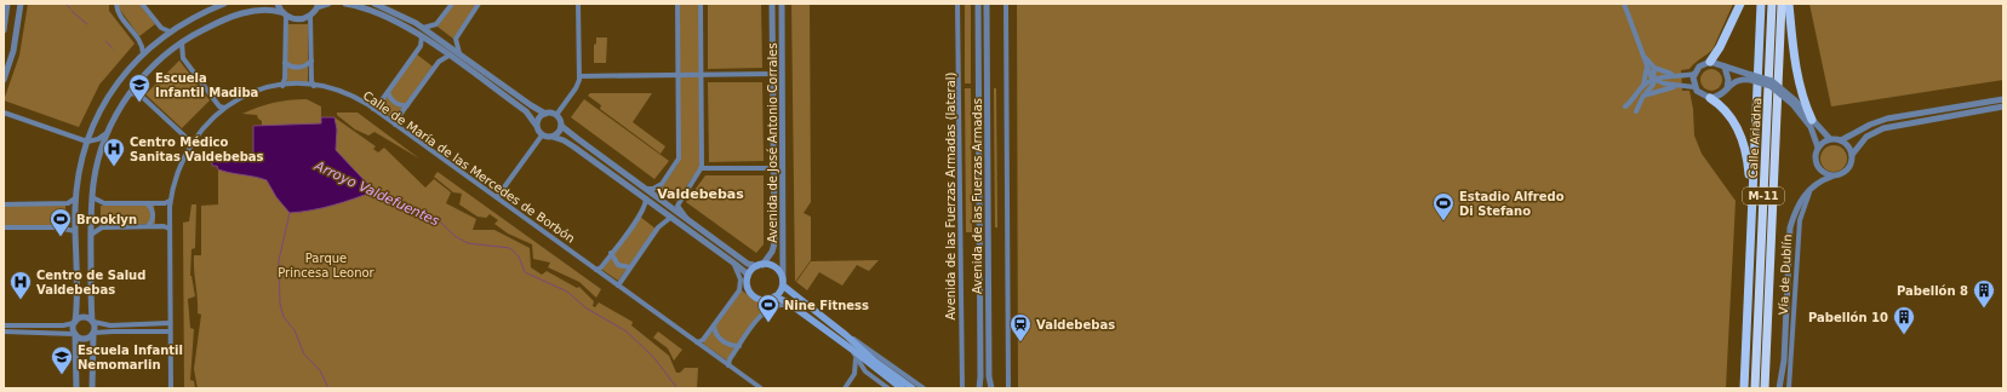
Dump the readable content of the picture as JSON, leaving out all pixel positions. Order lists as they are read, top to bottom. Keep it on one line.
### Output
{"streets":{"highway":["Calle Ariadna","M-11"],"street":["Avenida de José Antonio Corrales","Calle de María de las Mercedes de Borbón","Avenida de las Fuerzas Armadas (lateral)","Avenida de las Fuerzas Armadas","Vía de Dublín"]},"districts":["Valdebebas"],"water":["Arroyo Valdefuentes"],"parks":["Parque Princesa Leonor"],"places":{"school or university":["Escuela Infantil Madiba","Escuela Infantil Nemomarlin"],"hospital":["Centro Médico Sanitas Valdebebas","Centro de Salud Valdebebas"],"sports":["Estadio Alfredo Di Stefano","Brooklyn","Nine Fitness"],"building":["Pabellón 8","Pabellón 10"],"station":["Valdebebas"]}}
